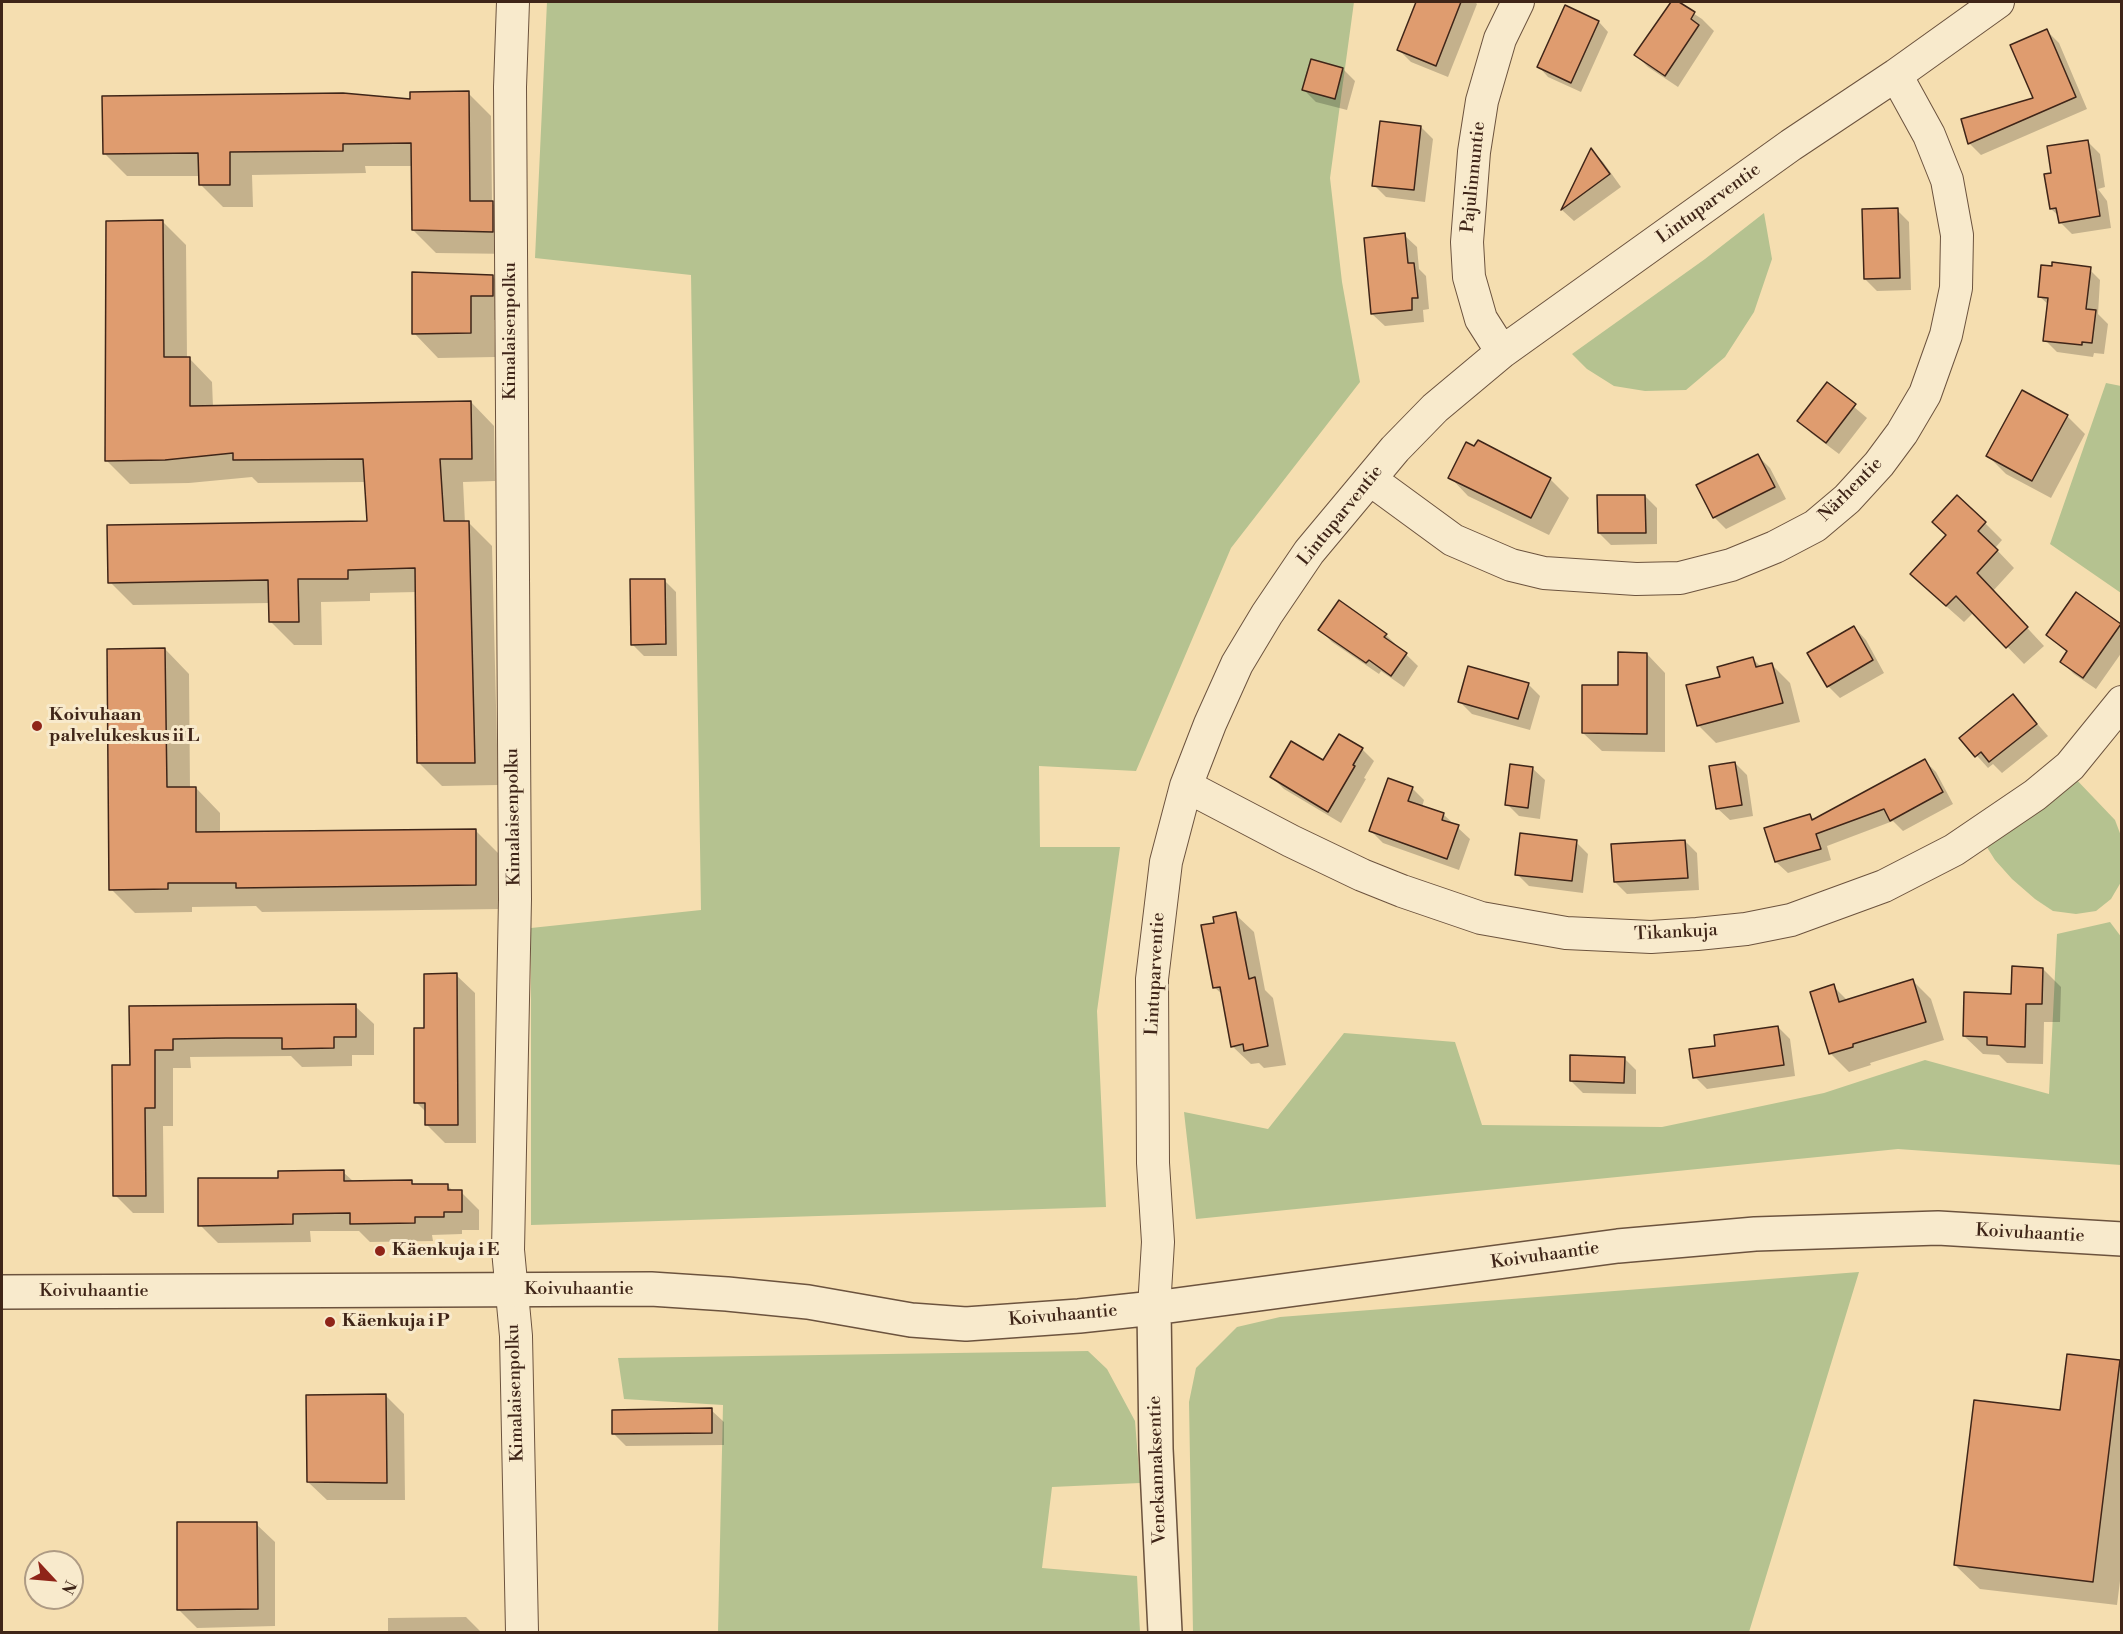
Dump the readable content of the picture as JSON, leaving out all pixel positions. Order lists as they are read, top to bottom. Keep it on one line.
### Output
{"streets":{"street":["Pajulinnuntie","Lintuparventie","Kimalaisenpolku","Närhentie","Tikankuja","Koivuhaantie","Venekannaksentie"]},"crossings":[["Pajulinnuntie","Lintuparventie"],["Lintuparventie","Närhentie"],["Lintuparventie","Tikankuja"],["Lintuparventie","Koivuhaantie"],["Lintuparventie","Venekannaksentie"],["Kimalaisenpolku","Koivuhaantie"],["Koivuhaantie","Venekannaksentie"]],"places":["Koivuhaan palvelukeskus ii L","Käenkuja i E","Käenkuja i P"],"north":"bottom right"}
